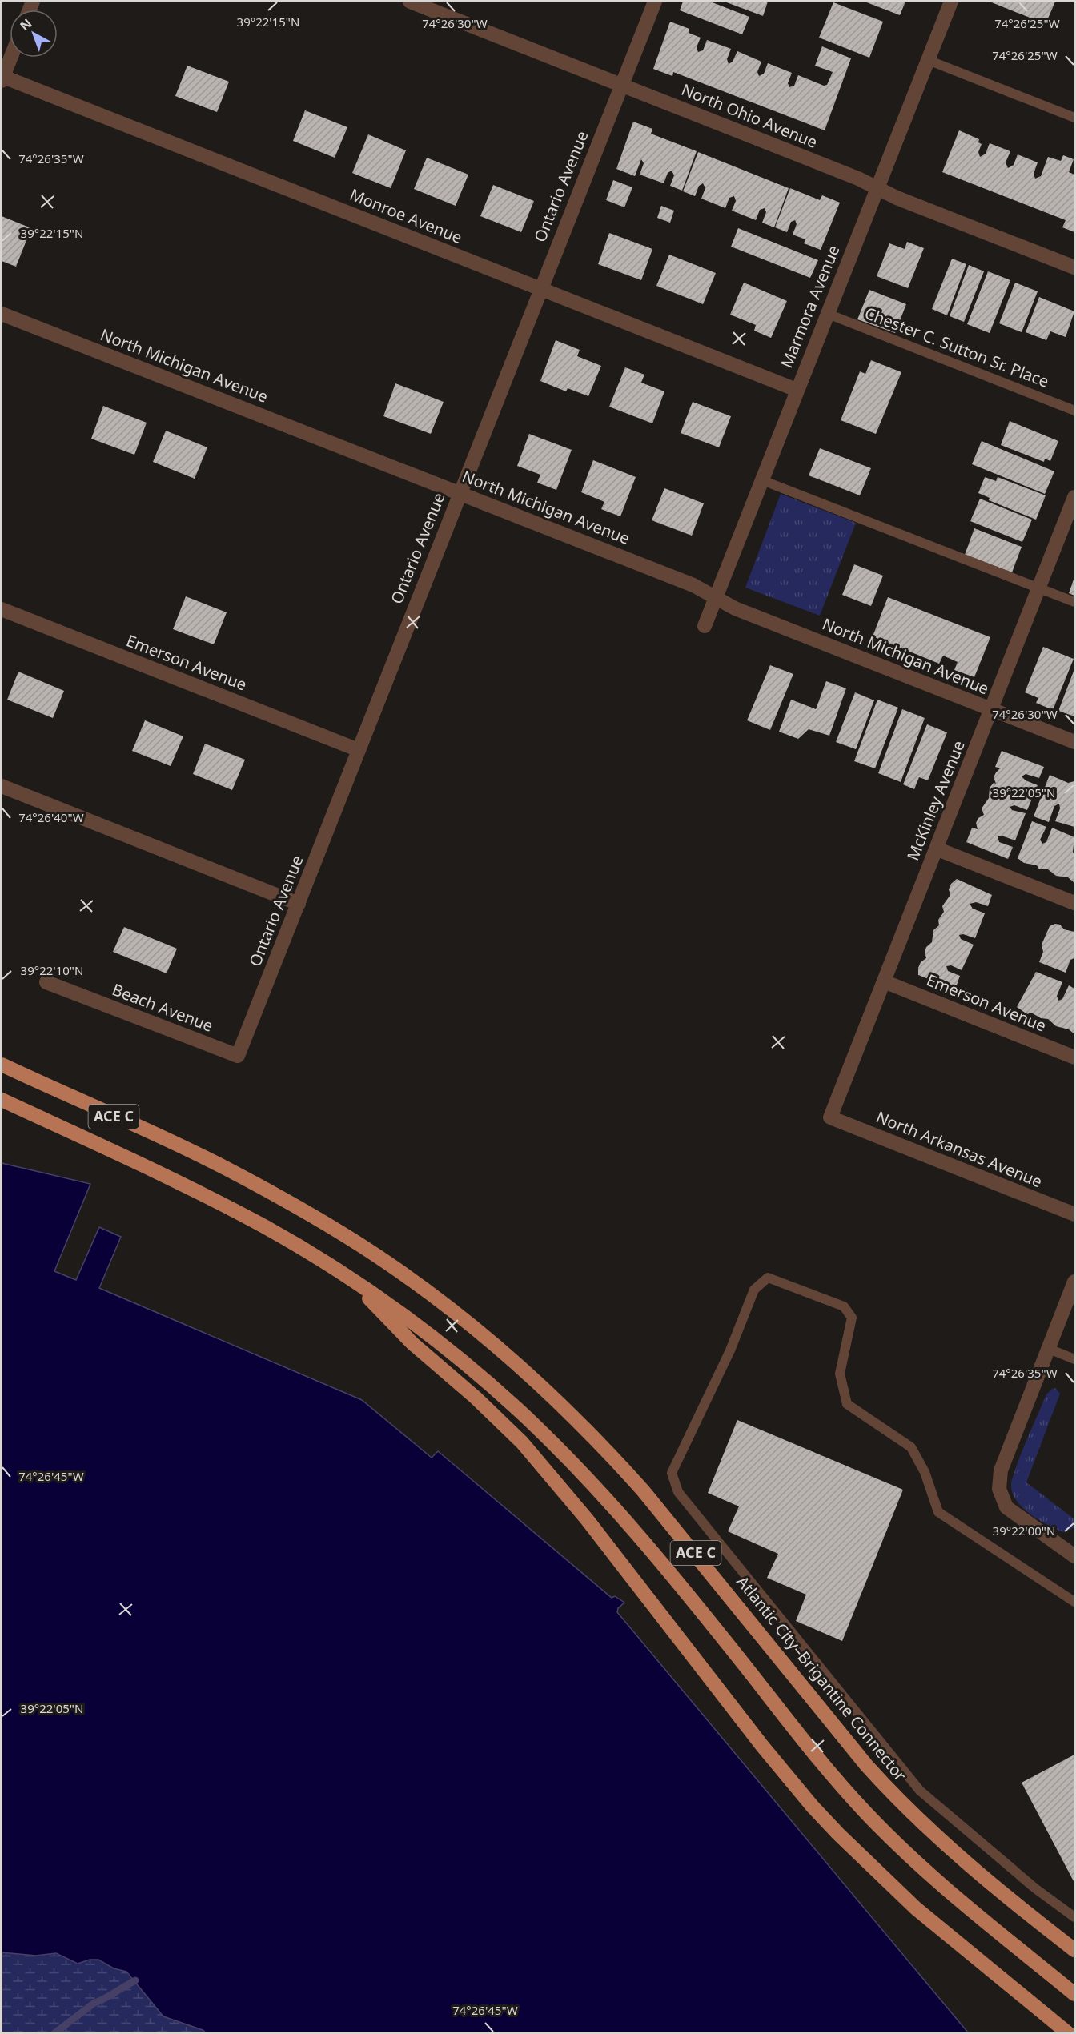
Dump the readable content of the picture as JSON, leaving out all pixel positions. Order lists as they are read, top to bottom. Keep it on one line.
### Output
{"streets":{"highway":["ACE C","Atlantic City–Brigantine Connector"],"street":["North Ohio Avenue","Ontario Avenue","Monroe Avenue","Marmora Avenue","North Michigan Avenue","Emerson Avenue","McKinley Avenue","Beach Avenue","North Arkansas Avenue"],"lane":["Chester C. Sutton Sr. Place"]},"crossings":[["North Ohio Avenue","Ontario Avenue"],["North Ohio Avenue","Marmora Avenue"],["Ontario Avenue","Monroe Avenue"],["Ontario Avenue","North Michigan Avenue"],["Ontario Avenue","Emerson Avenue"],["Ontario Avenue","Beach Avenue"],["Monroe Avenue","Marmora Avenue"],["Marmora Avenue","Chester C. Sutton Sr. Place"],["Marmora Avenue","North Michigan Avenue"],["North Michigan Avenue","McKinley Avenue"],["Emerson Avenue","McKinley Avenue"],["McKinley Avenue","North Arkansas Avenue"]],"north":"top left","coordinates":["39°22'15\"N","74°26'25\"W","74°26'30\"W","74°26'35\"W","39°22'05\"N","74°26'40\"W","39°22'10\"N","74°26'45\"W","39°22'00\"N"]}
